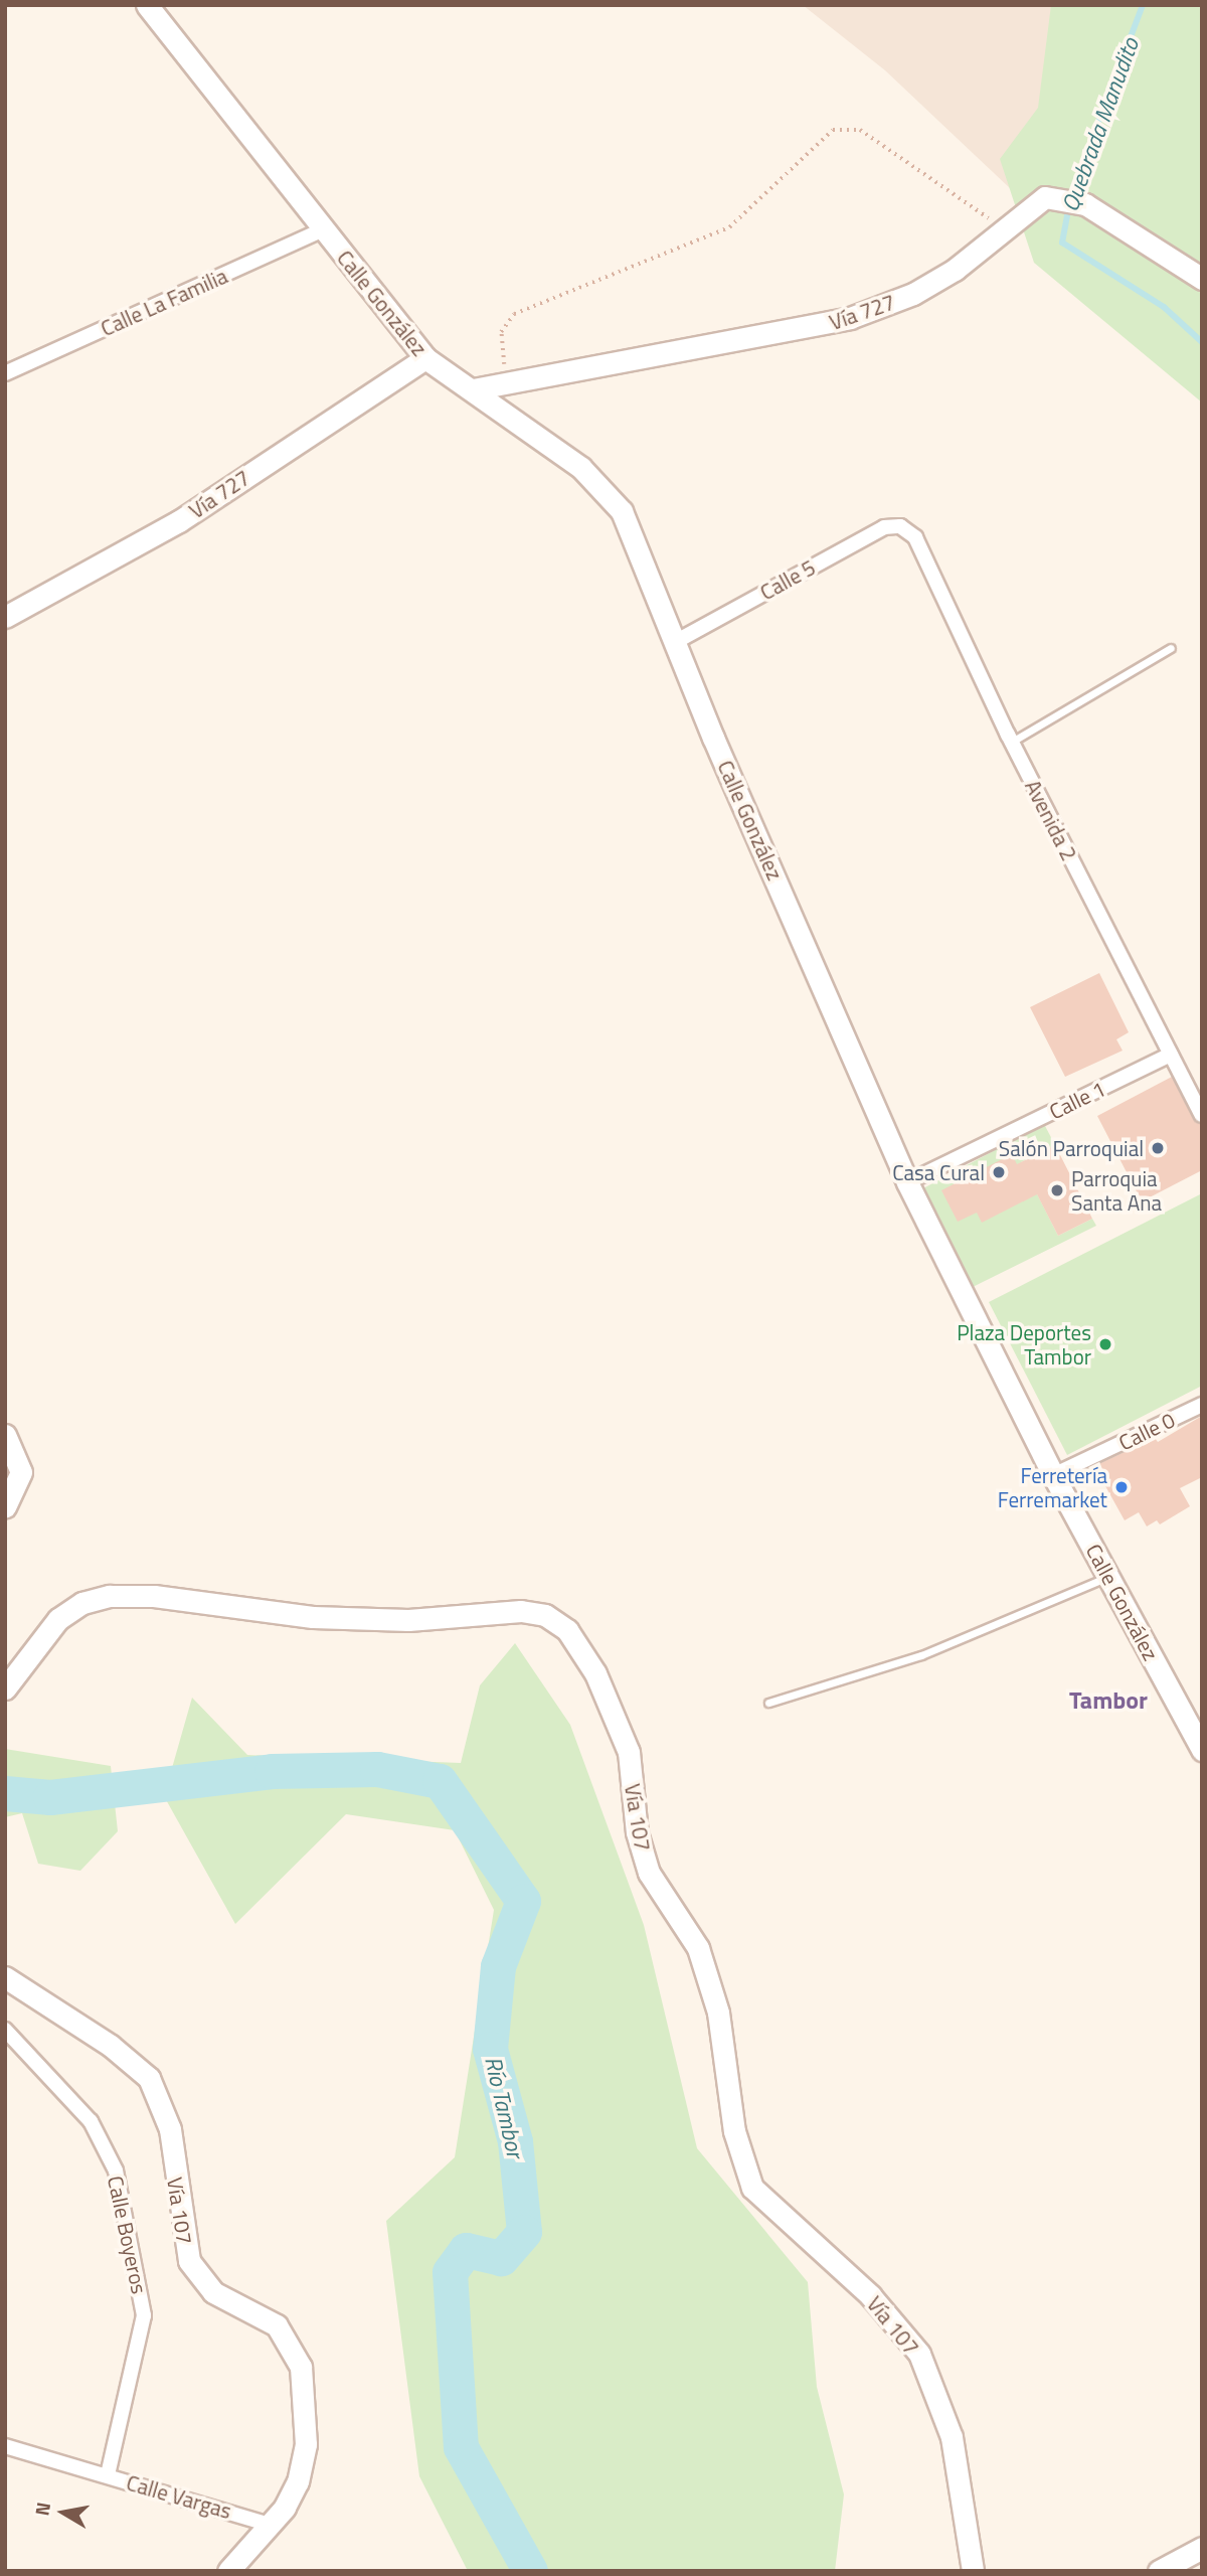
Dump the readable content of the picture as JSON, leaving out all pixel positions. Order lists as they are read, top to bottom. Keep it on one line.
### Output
{"streets":{"street":["Calle La Familia","Calle González","Vía 727","Calle 5","Avenida 2","Calle 1","Calle 0","Vía 107","Calle Boyeros","Calle Vargas"]},"crossings":[["Calle La Familia","Calle González"],["Calle González","Vía 727"],["Calle González","Calle 5"],["Calle González","Calle 1"],["Calle González","Calle 0"],["Calle 5","Avenida 2"],["Avenida 2","Calle 1"],["Vía 107","Calle Vargas"],["Calle Boyeros","Calle Vargas"]],"districts":["Tambor"],"water":["Quebrada Manudito","Río Tambor"],"places":["Salón Parroquial","Casa Cural","Parroquia Santa Ana","Plaza Deportes Tambor","Ferretería Ferremarket"],"north":"left"}
